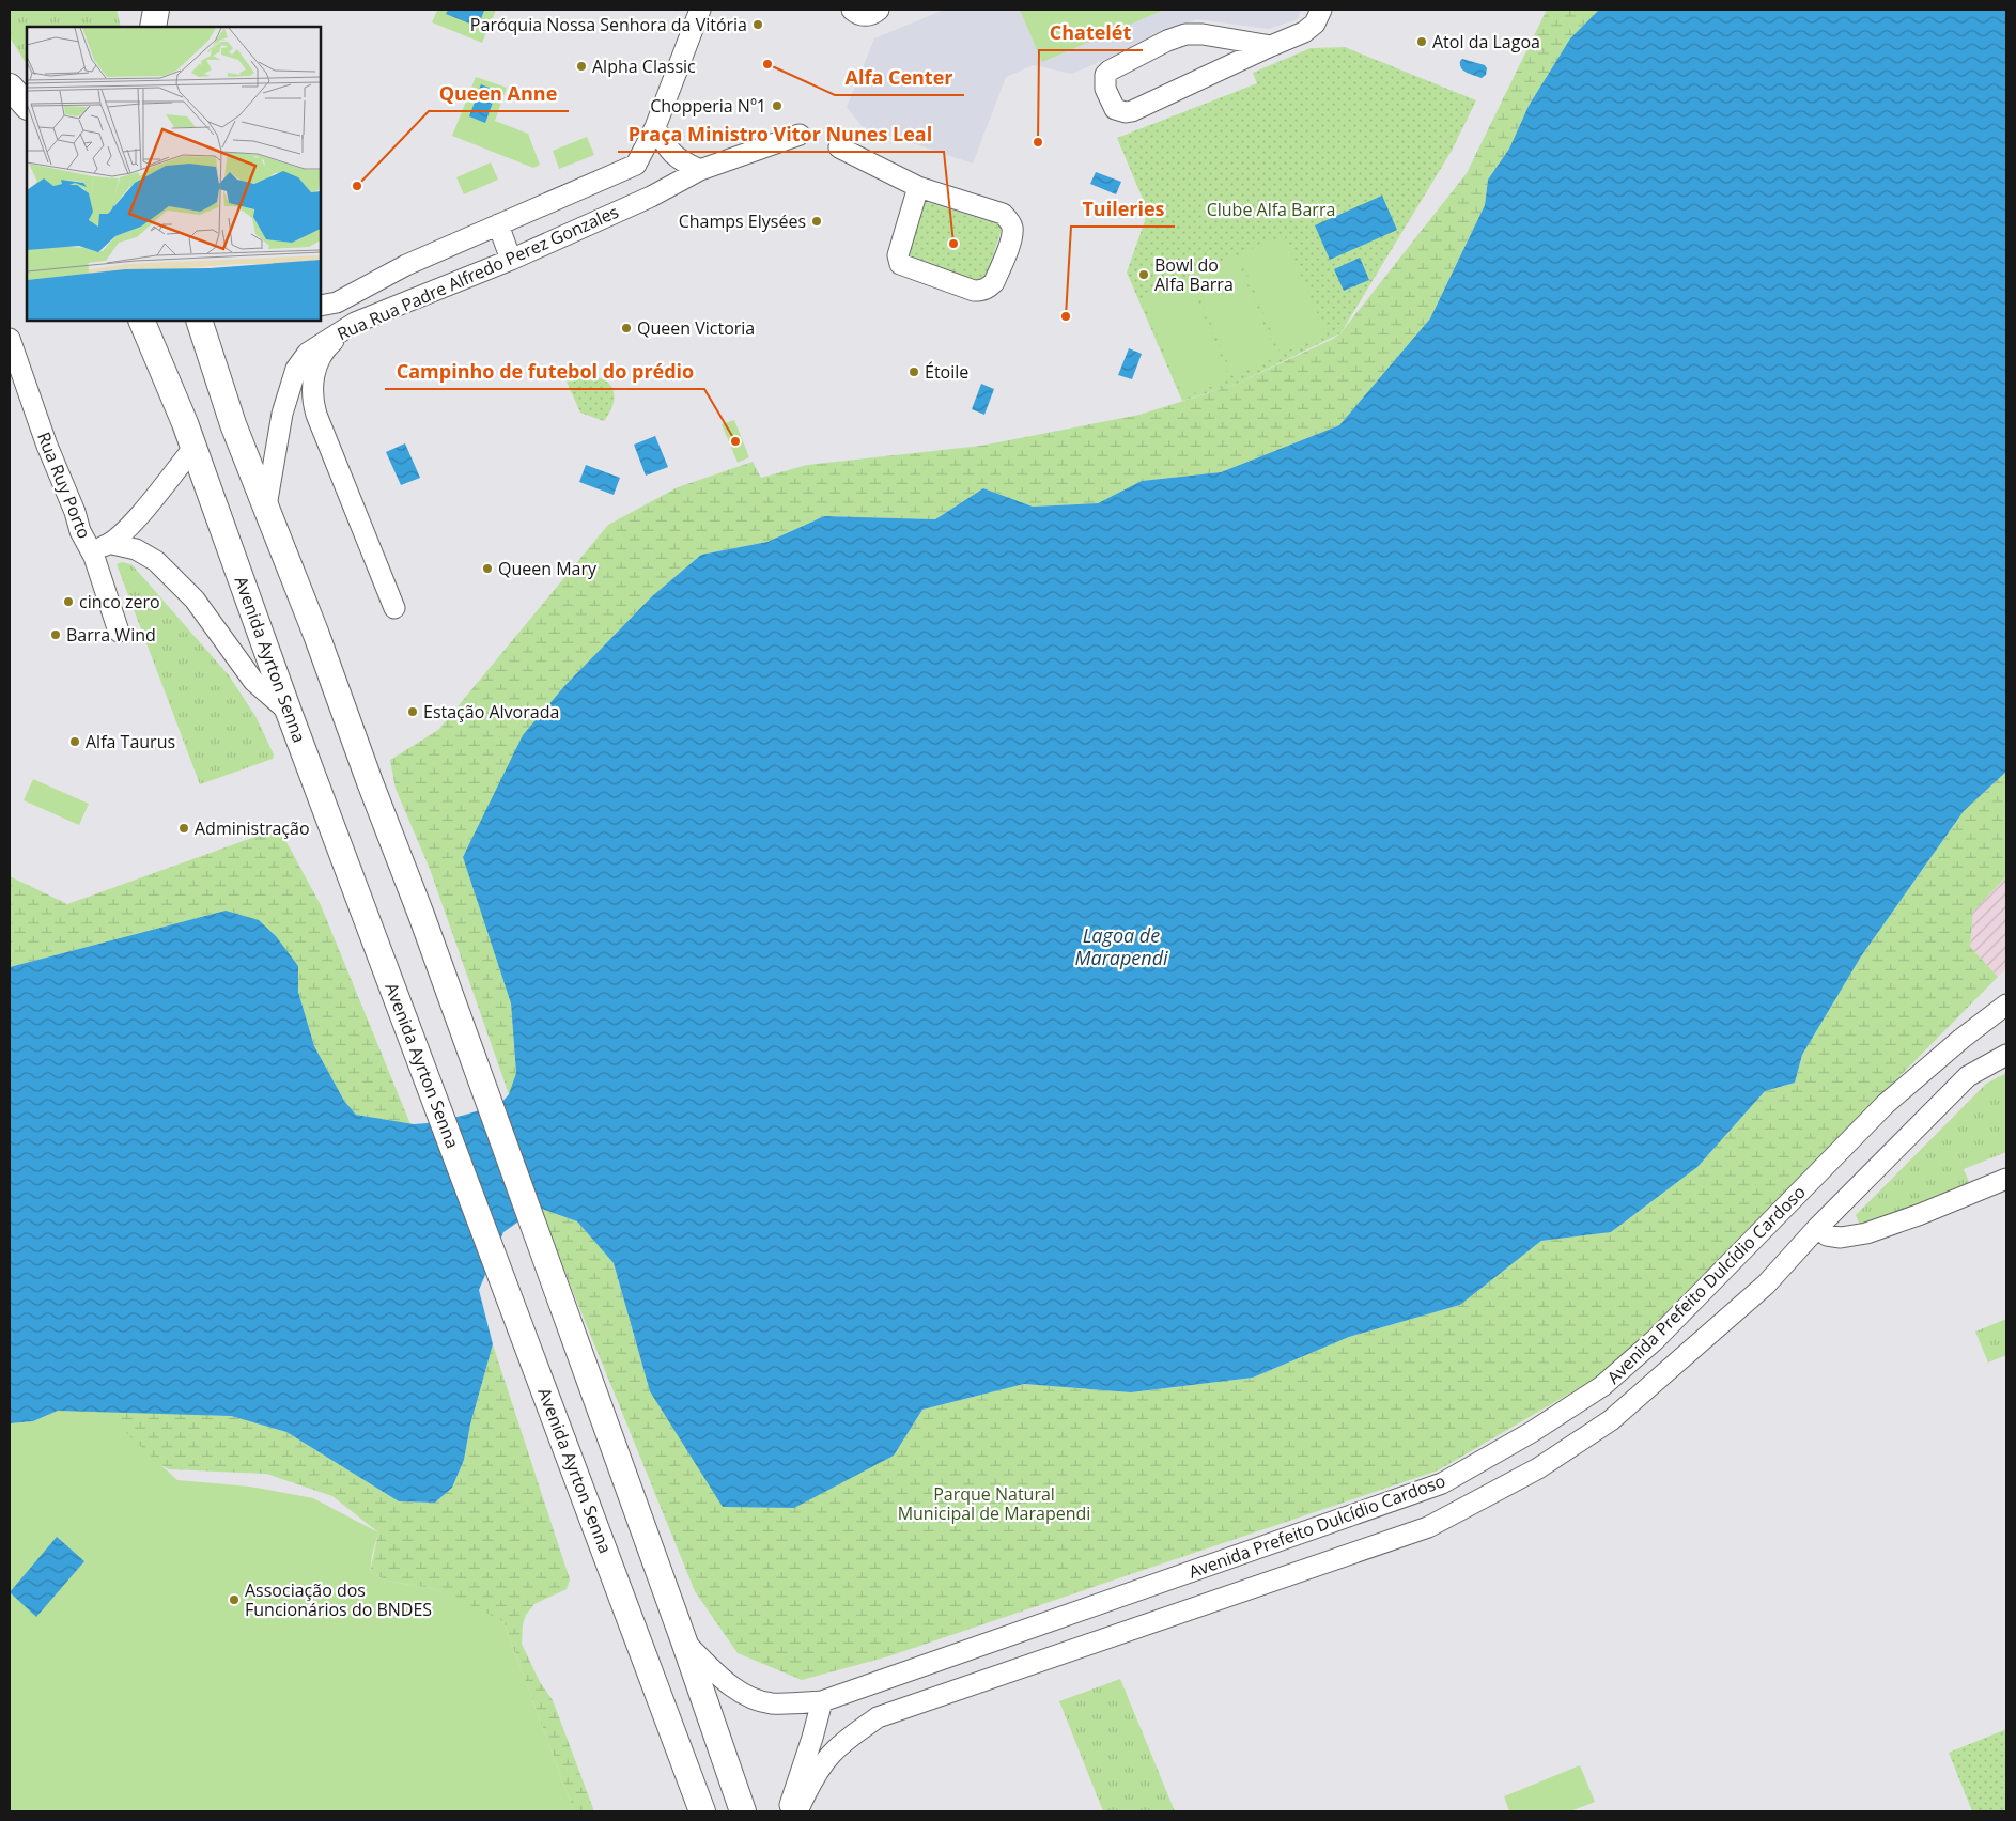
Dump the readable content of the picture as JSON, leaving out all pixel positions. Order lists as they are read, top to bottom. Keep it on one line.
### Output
{"streets":{"main road":["Avenida Ayrton Senna"],"street":["Rua Rua Padre Alfredo Perez Gonzales","Rua Ruy Porto","Avenida Prefeito Dulcídio Cardoso"]},"water":["Lagoa de Marapendi"],"parks":["Clube Alfa Barra","Parque Natural Municipal de Marapendi"],"places":["Paróquia Nossa Senhora da Vitória","Atol da Lagoa","Alfa Center","Alpha Classic","Chopperia Nº1","Chatelét","Queen Anne","Champs Elysées","Praça Ministro Vitor Nunes Leal","Bowl do Alfa Barra","Tuileries","Queen Victoria","Étoile","Campinho de futebol do prédio","Queen Mary","cinco zero","Barra Wind","Estação Alvorada","Alfa Taurus","Administração","Associação dos Funcionários do BNDES"]}
